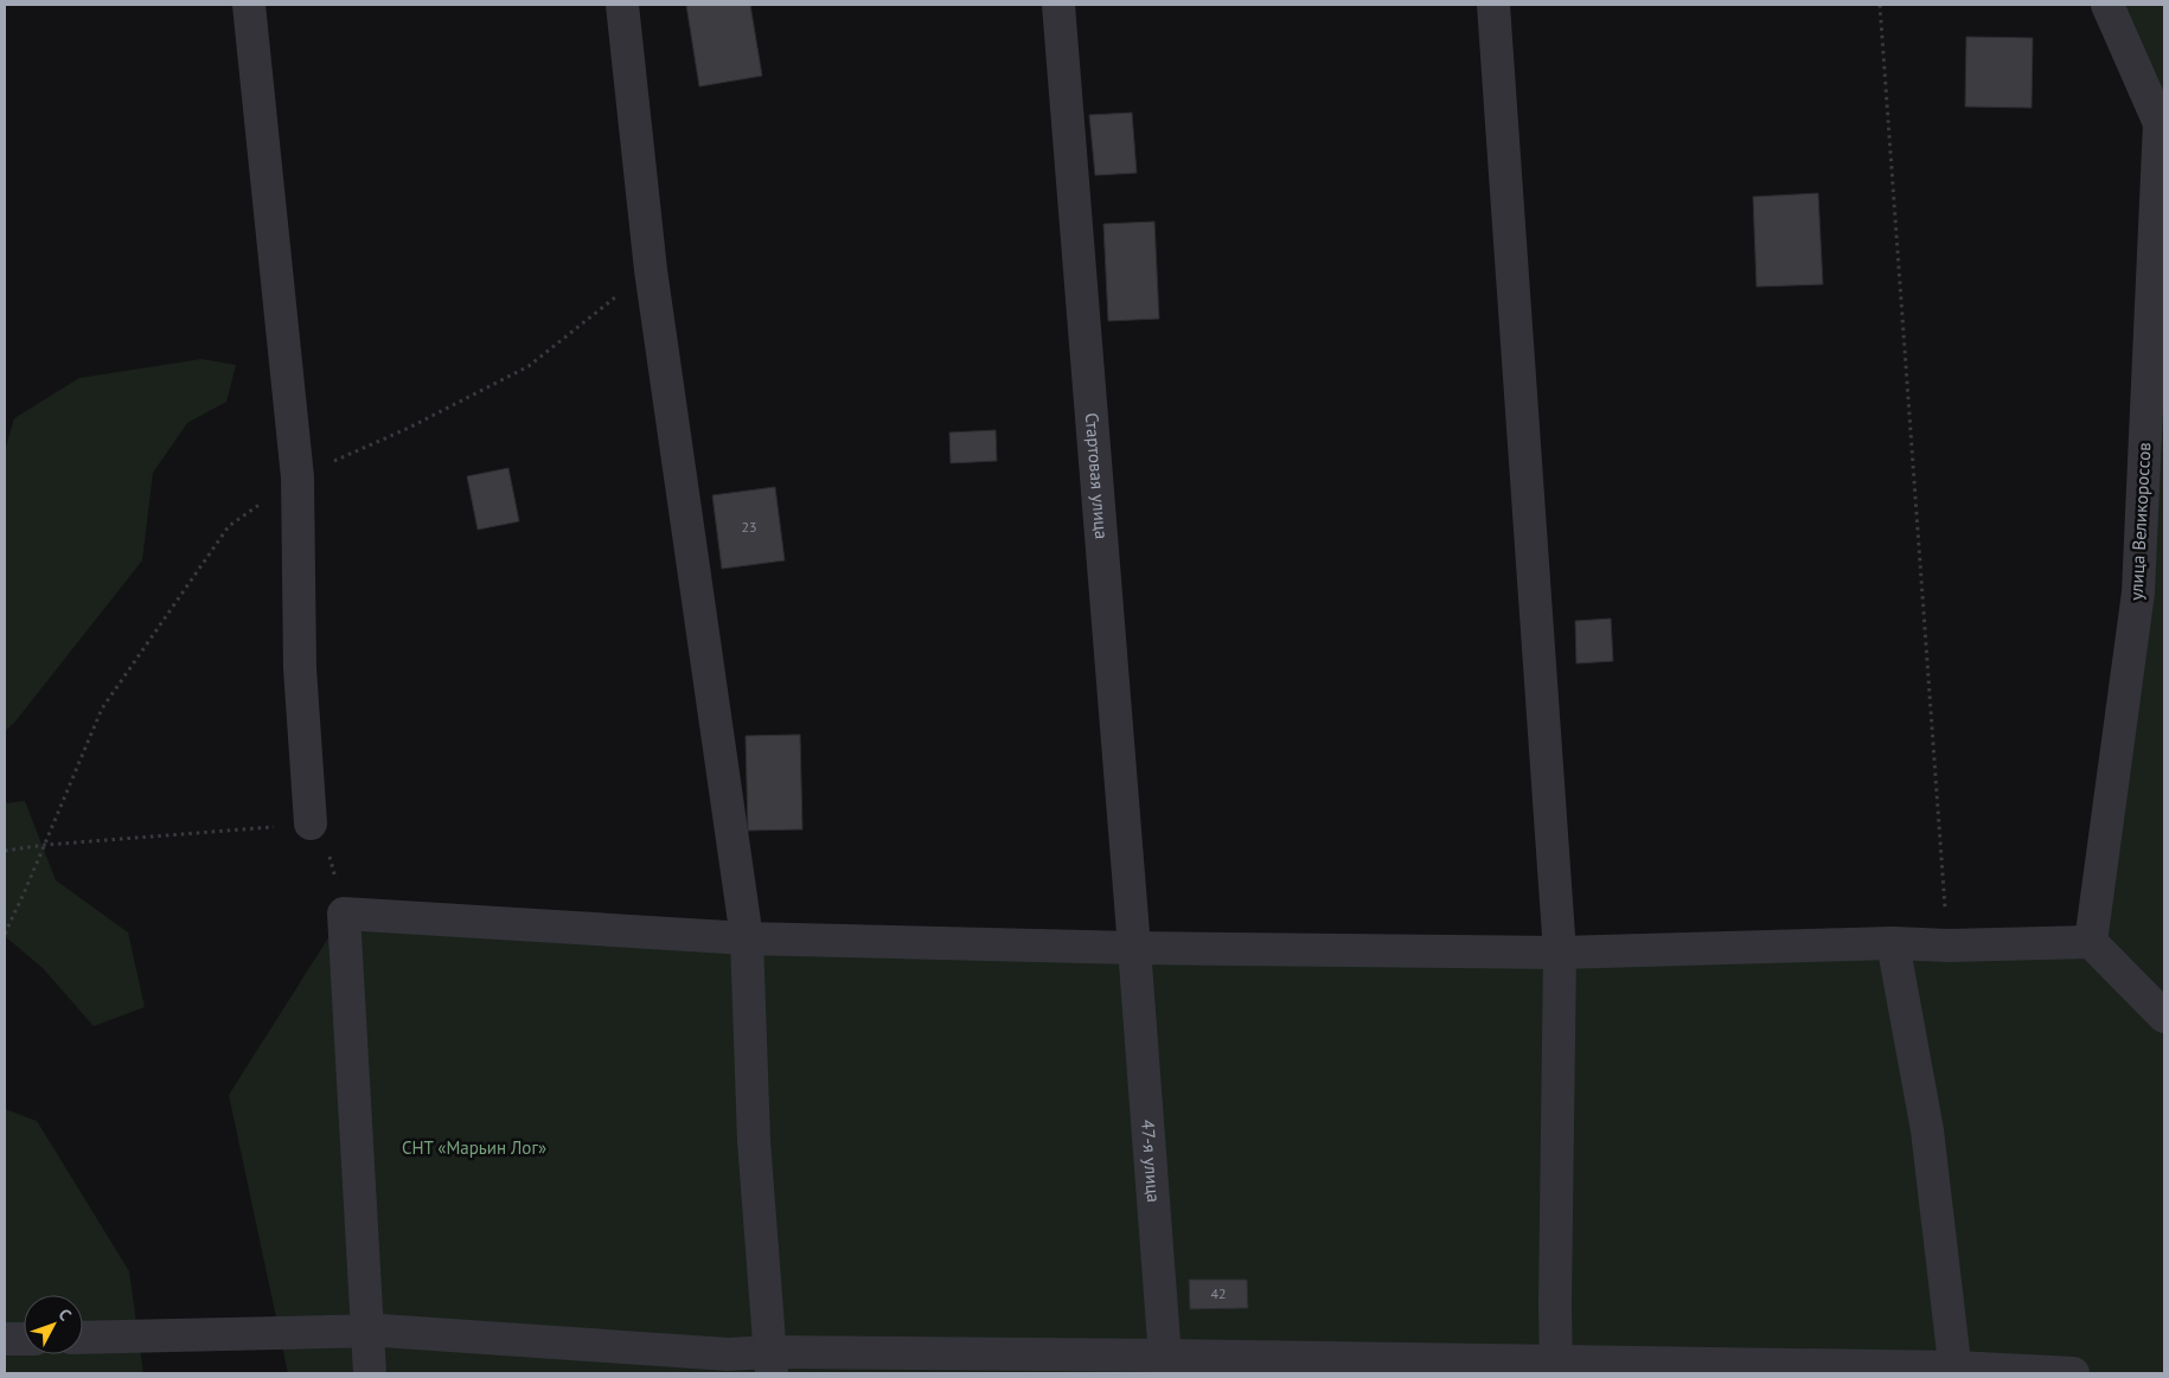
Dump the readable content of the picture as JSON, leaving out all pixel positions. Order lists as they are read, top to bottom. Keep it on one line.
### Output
{"streets":{"street":["Стартовая улица","улица Великороссов","47-я улица"]},"crossings":[["Стартовая улица","47-я улица"]],"parks":["СНТ «Марьин Лог»"],"house_numbers":["23","42"],"north":"top right"}
